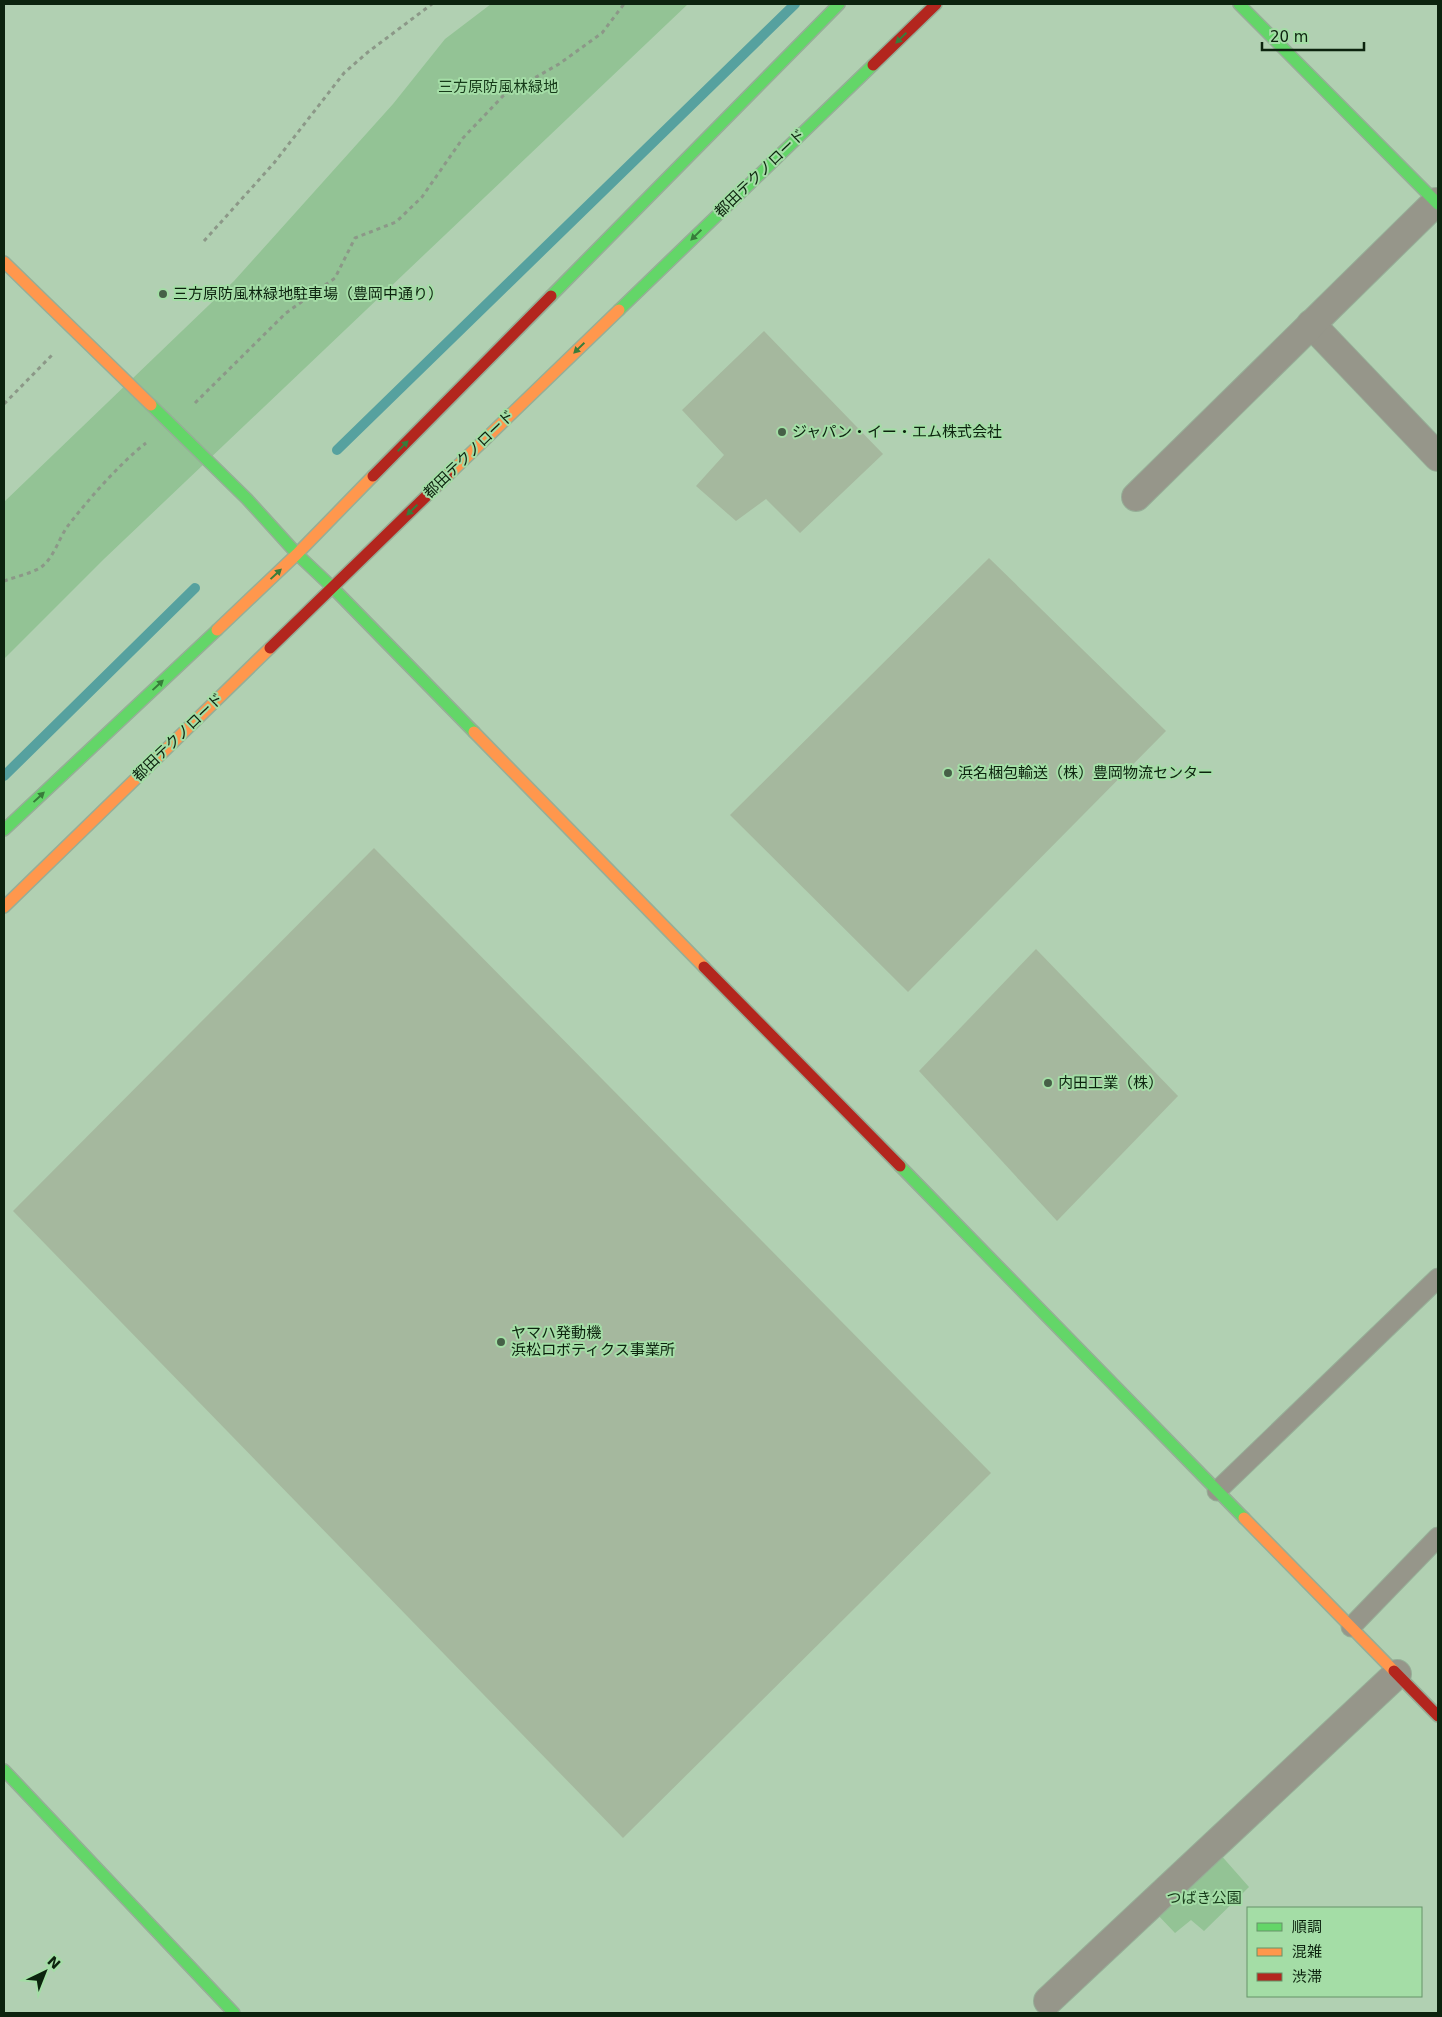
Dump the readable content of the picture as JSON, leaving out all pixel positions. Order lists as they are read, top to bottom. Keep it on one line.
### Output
{"streets":{"street":["都田テクノロード"]},"parks":["三方原防風林緑地","つばき公園"],"places":["三方原防風林緑地駐車場（豊岡中通り）","ジャパン・イー・エム株式会社","浜名梱包輸送（株）豊岡物流センター","内田工業（株）","ヤマハ発動機 浜松ロボティクス事業所"],"legend":["順調","混雑","渋滞"],"scale_bar":"20 m","north":"top right"}
